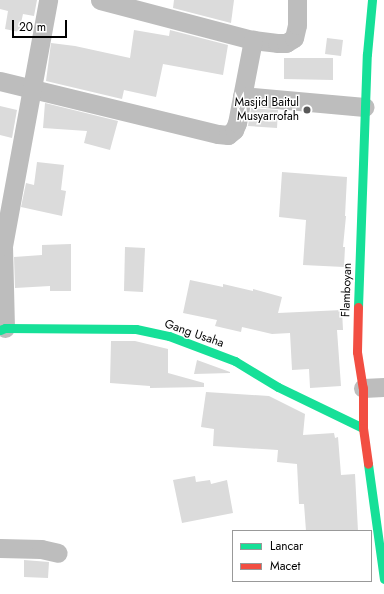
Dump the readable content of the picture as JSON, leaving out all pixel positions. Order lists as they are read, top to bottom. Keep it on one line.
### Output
{"streets":{"street":["Flamboyan","Gang Usaha"]},"crossings":[["Flamboyan","Gang Usaha"]],"places":["Masjid Baitul Musyarrofah"],"legend":["Lancar","Macet"],"scale_bar":"20 m"}
